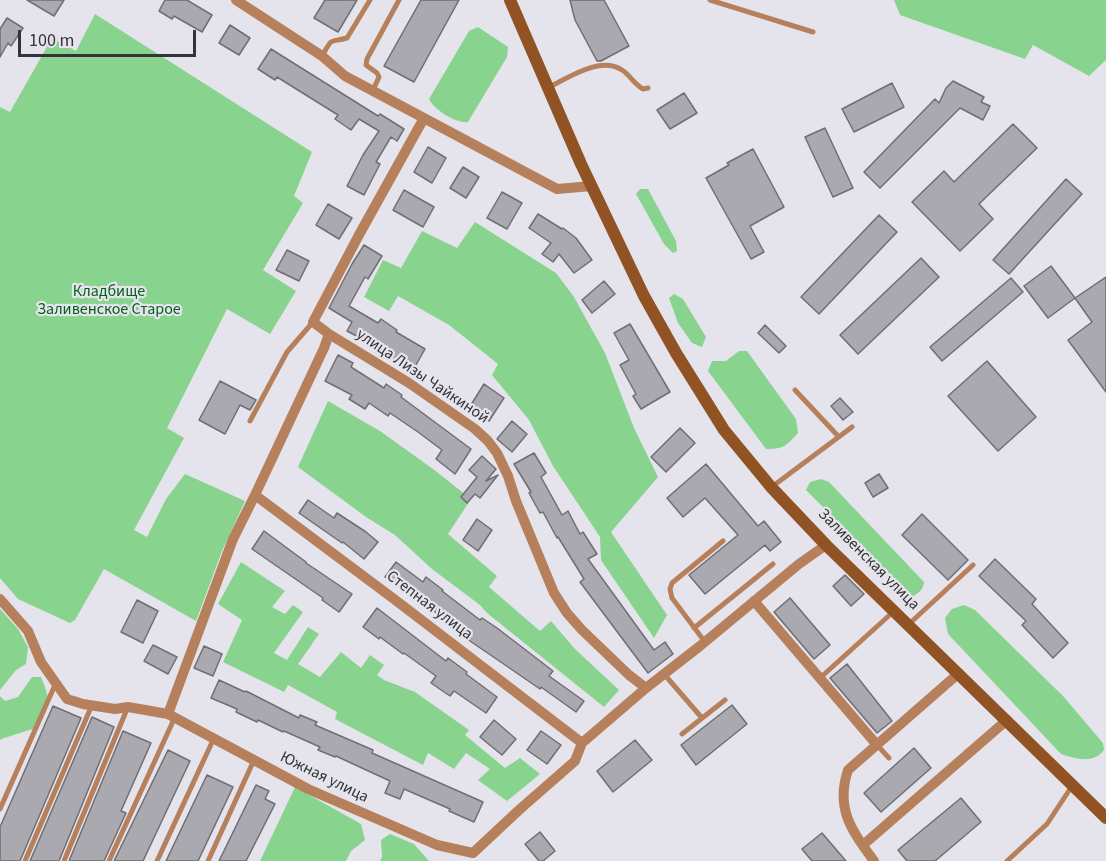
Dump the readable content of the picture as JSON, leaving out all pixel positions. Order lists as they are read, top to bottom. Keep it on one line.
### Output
{"streets":{"street":["улица Лизы Чайкиной","Заливенская улица","Степная улица","Южная улица"]},"parks":["Кладбище Заливенское Старое"],"scale_bar":"100 m"}
